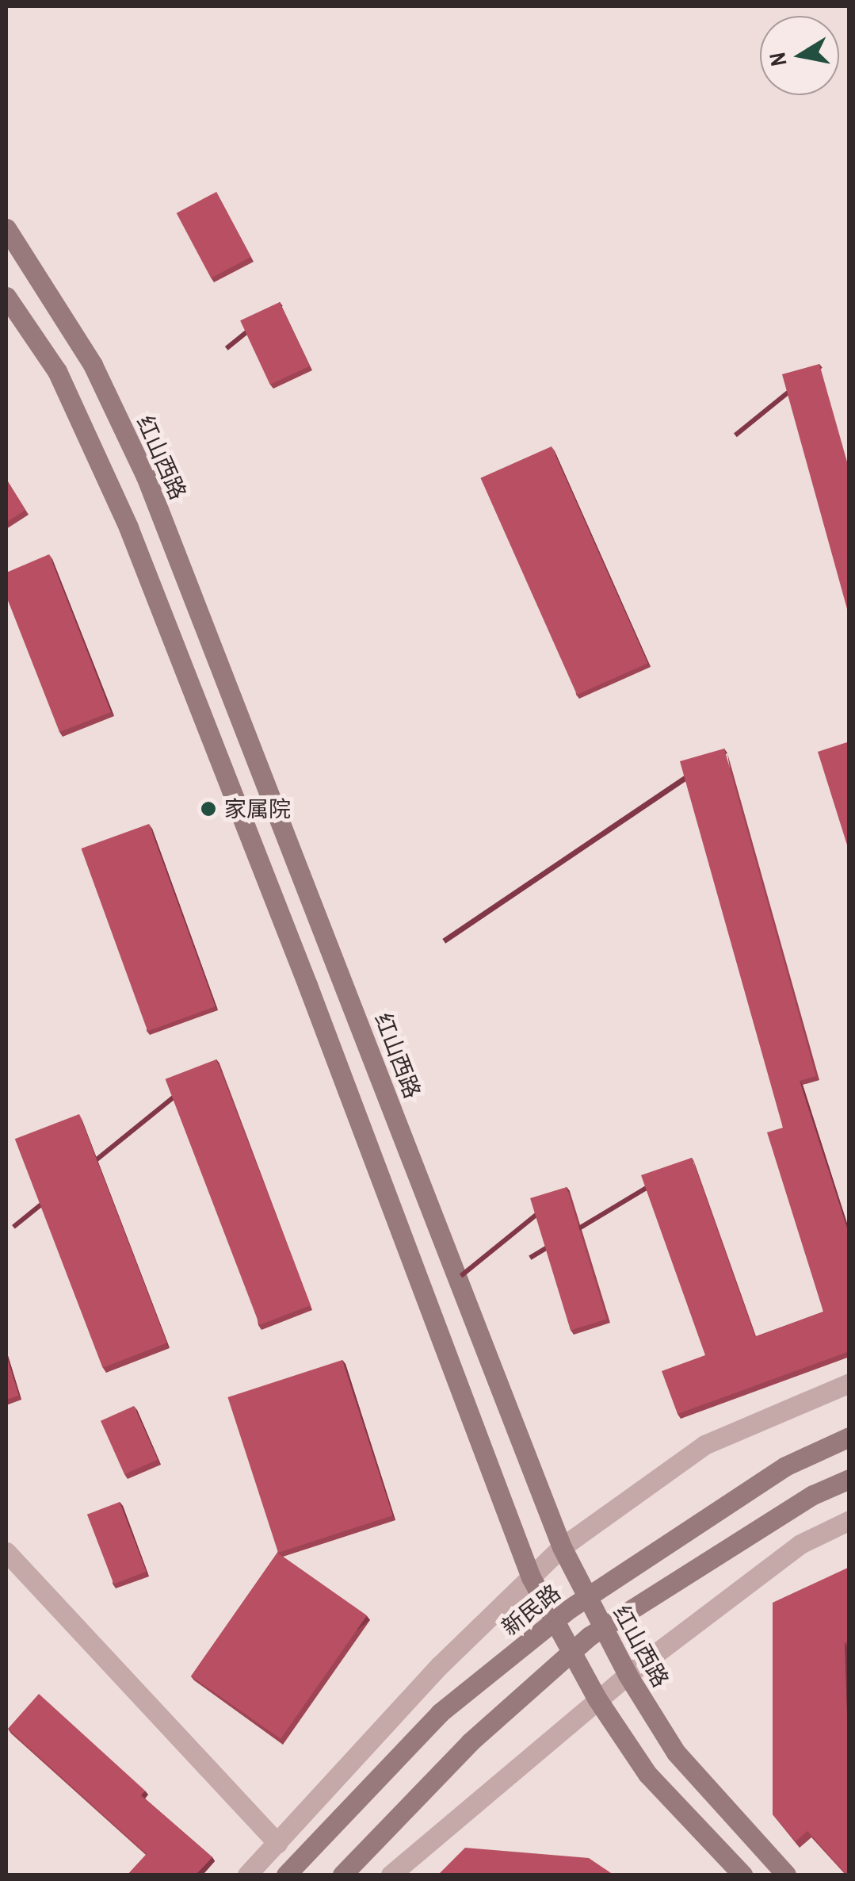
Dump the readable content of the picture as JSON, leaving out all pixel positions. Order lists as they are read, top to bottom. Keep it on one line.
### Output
{"streets":{"main road":["红山西路","新民路"]},"places":["家属院"],"north":"left"}
